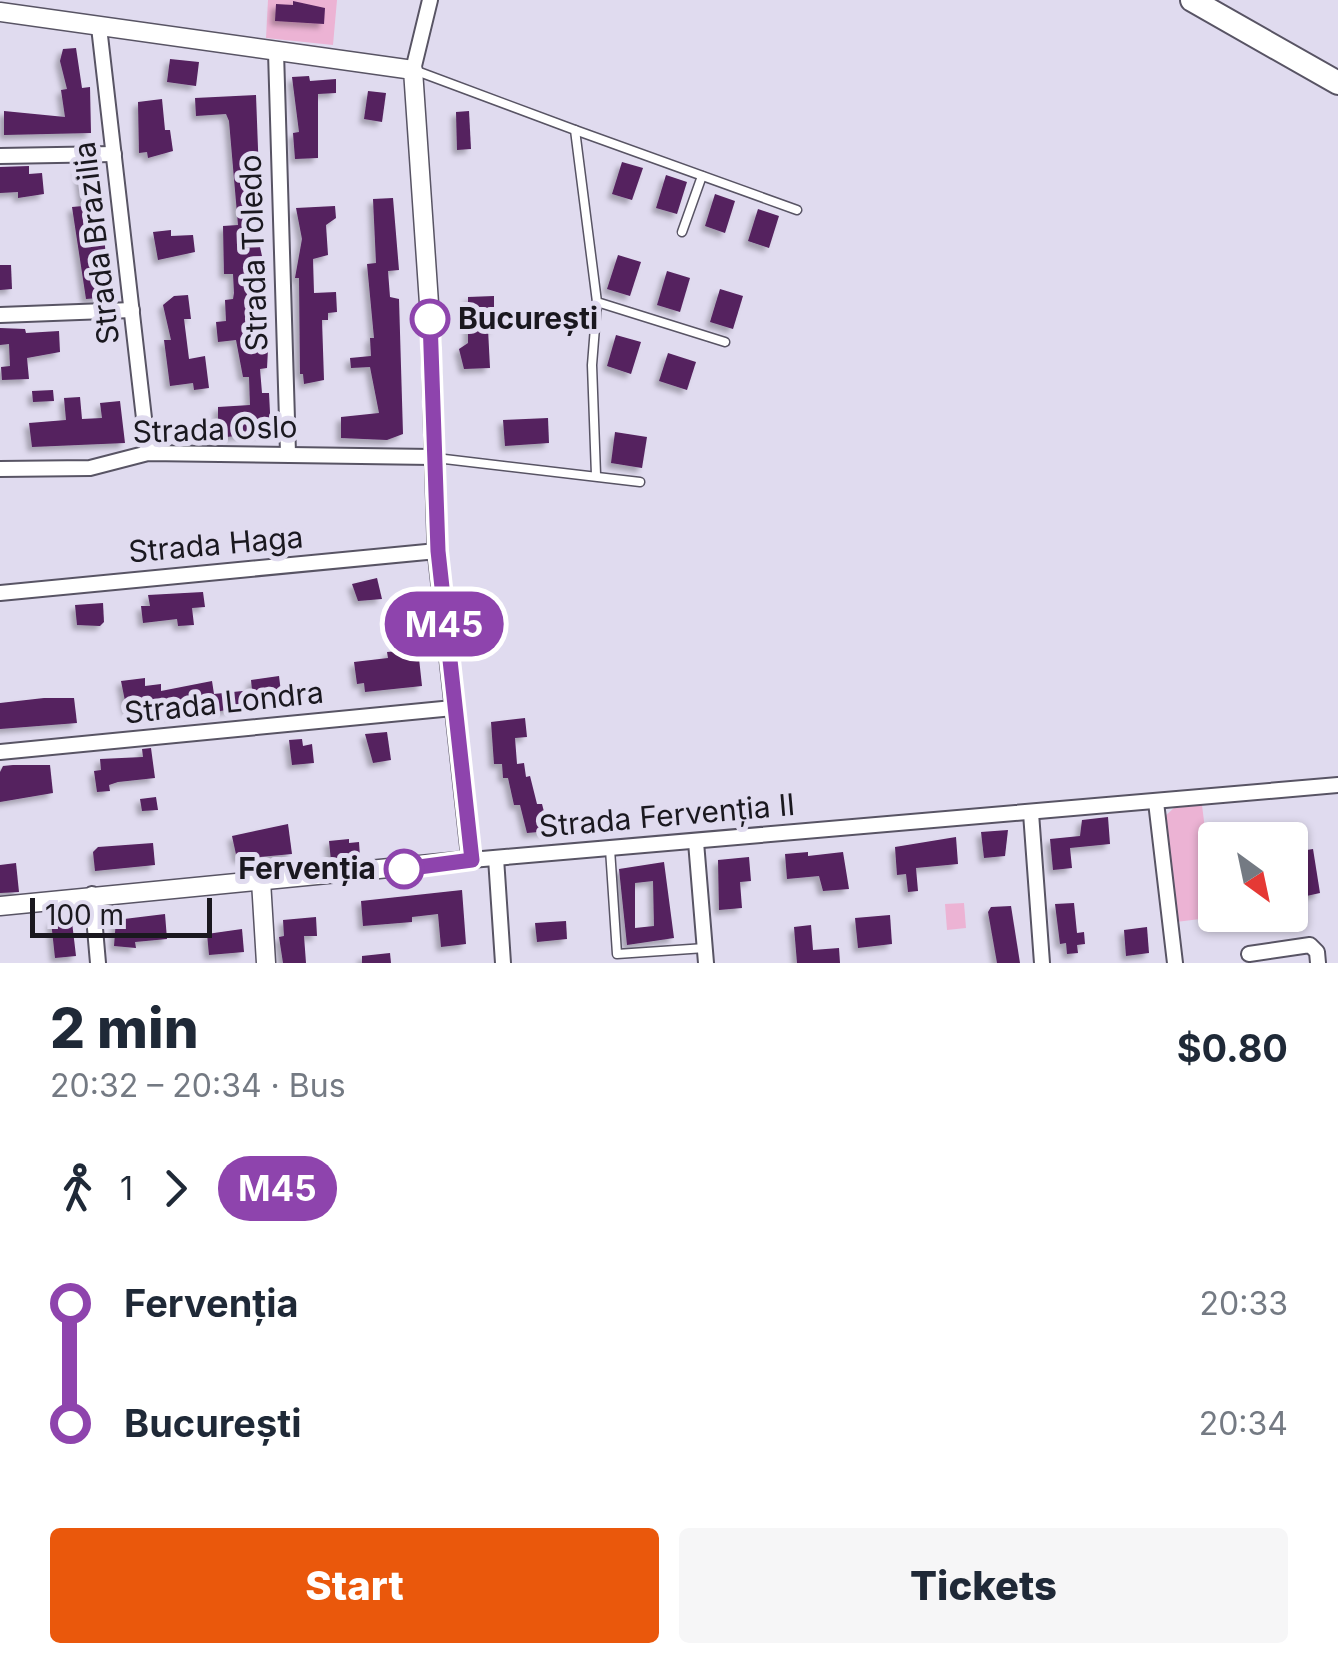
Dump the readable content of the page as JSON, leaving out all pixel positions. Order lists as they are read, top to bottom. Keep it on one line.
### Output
{"streets":{"street":["Strada Brazilia","Strada Toledo","Strada Oslo","Strada Haga","Strada Londra","Strada Fervenția II"]},"crossings":[["Strada Brazilia","Strada Oslo"],["Strada Toledo","Strada Oslo"]],"places":["București","Fervenția"],"lines":["bus line M45"],"scale_bar":"100 m","north":"bottom right","page":{"on_map":"M45","scale":"100 m","heading":["2 min","20:32 – 20:34 · Bus","$0.80"],"legs":["1","M45"],"list":[{"name":"Fervenția","value":"20:33"},{"name":"București","value":"20:34"}],"buttons":["Start","Tickets"]}}
